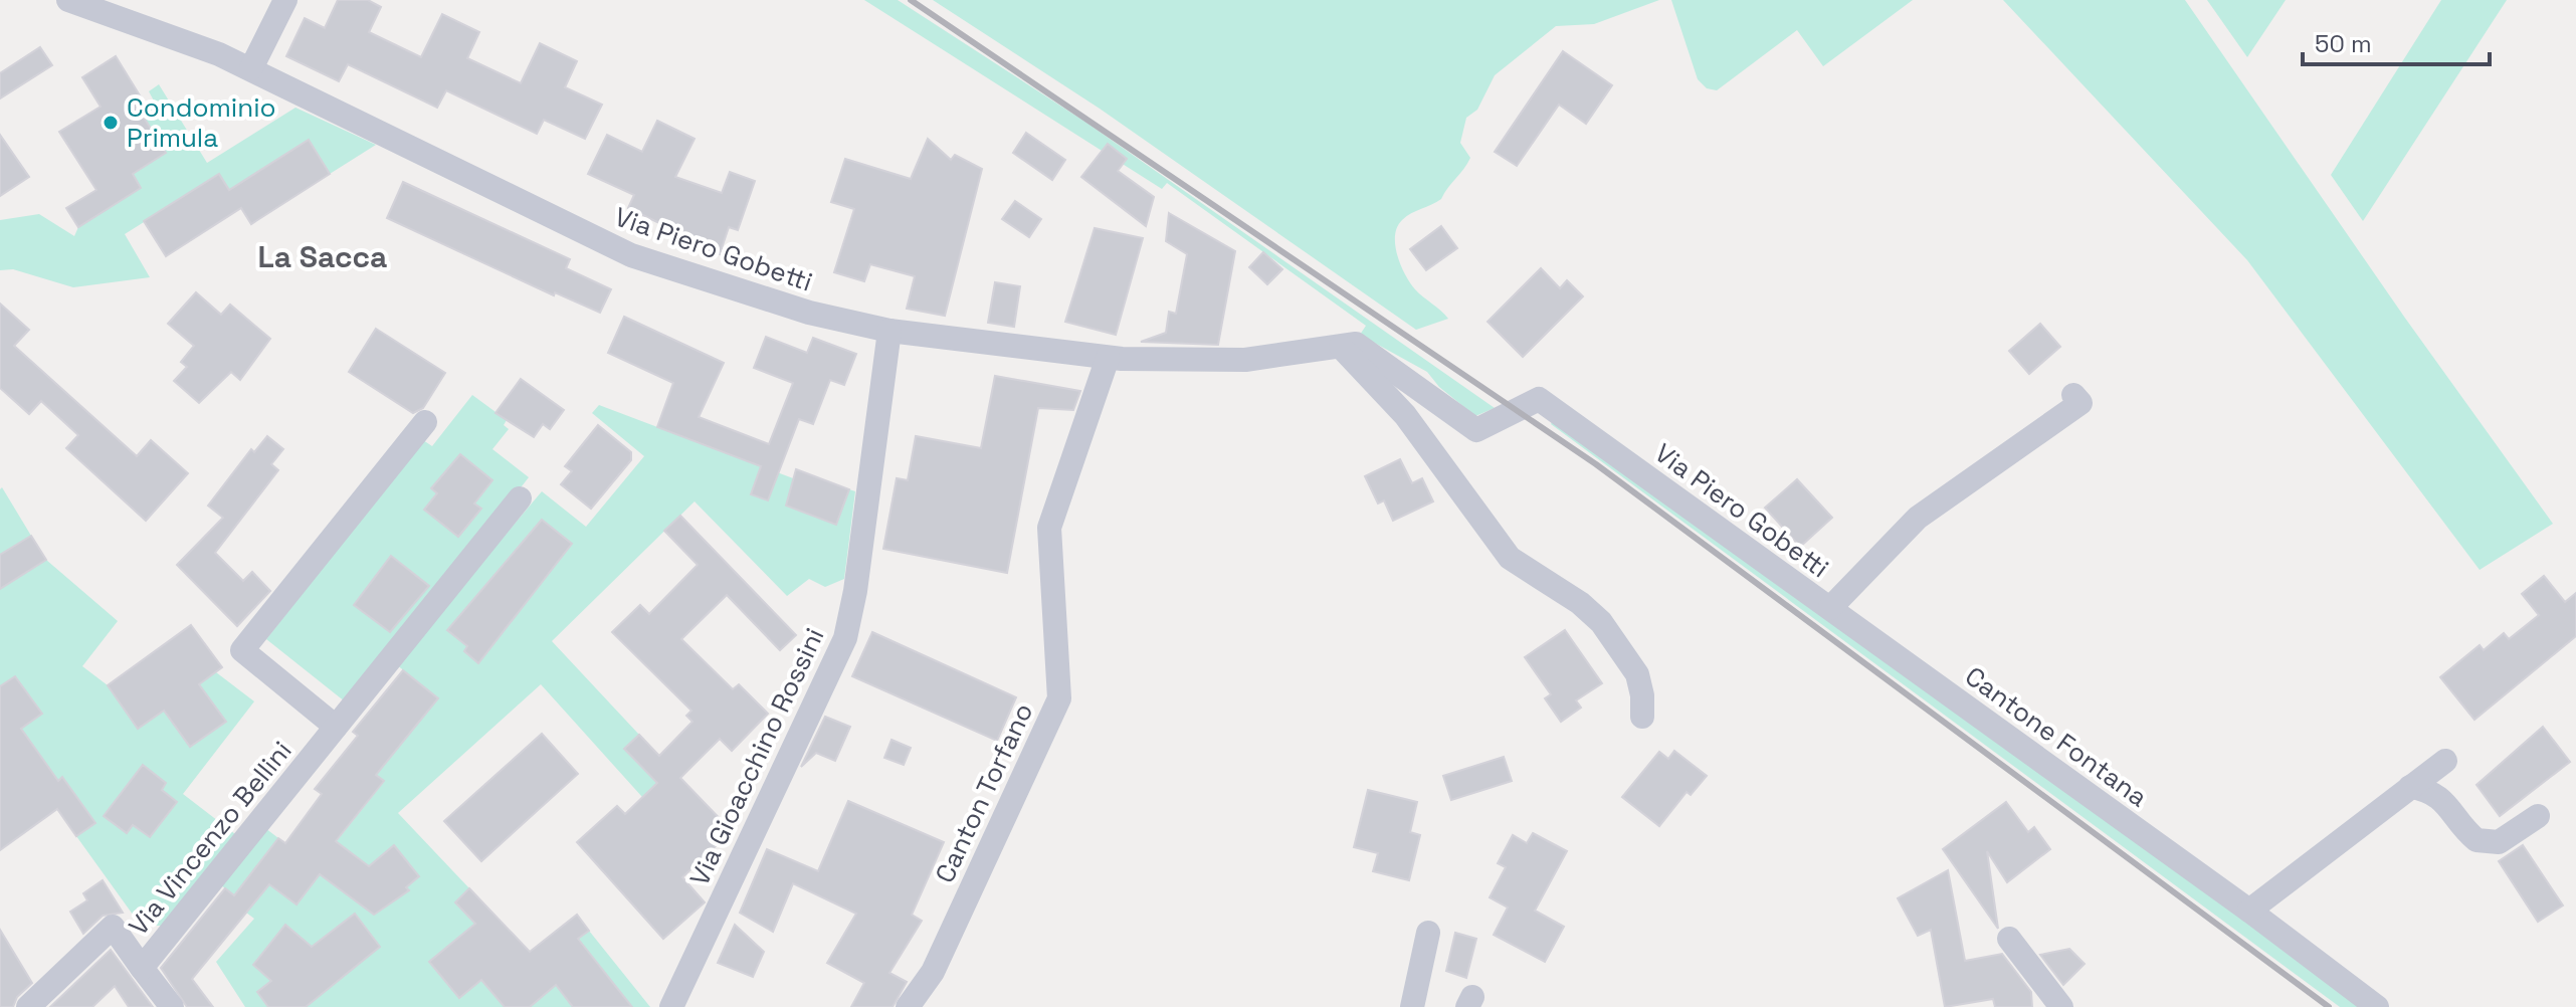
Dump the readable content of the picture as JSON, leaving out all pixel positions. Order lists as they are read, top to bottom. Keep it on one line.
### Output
{"streets":{"street":["Via Piero Gobetti","Cantone Fontana","Via Gioacchino Rossini","Canton Torfano","Via Vincenzo Bellini"]},"crossings":[["Via Piero Gobetti","Cantone Fontana"],["Via Piero Gobetti","Via Gioacchino Rossini"],["Via Piero Gobetti","Canton Torfano"]],"districts":["La Sacca"],"places":["Condominio Primula"],"scale_bar":"50 m"}
